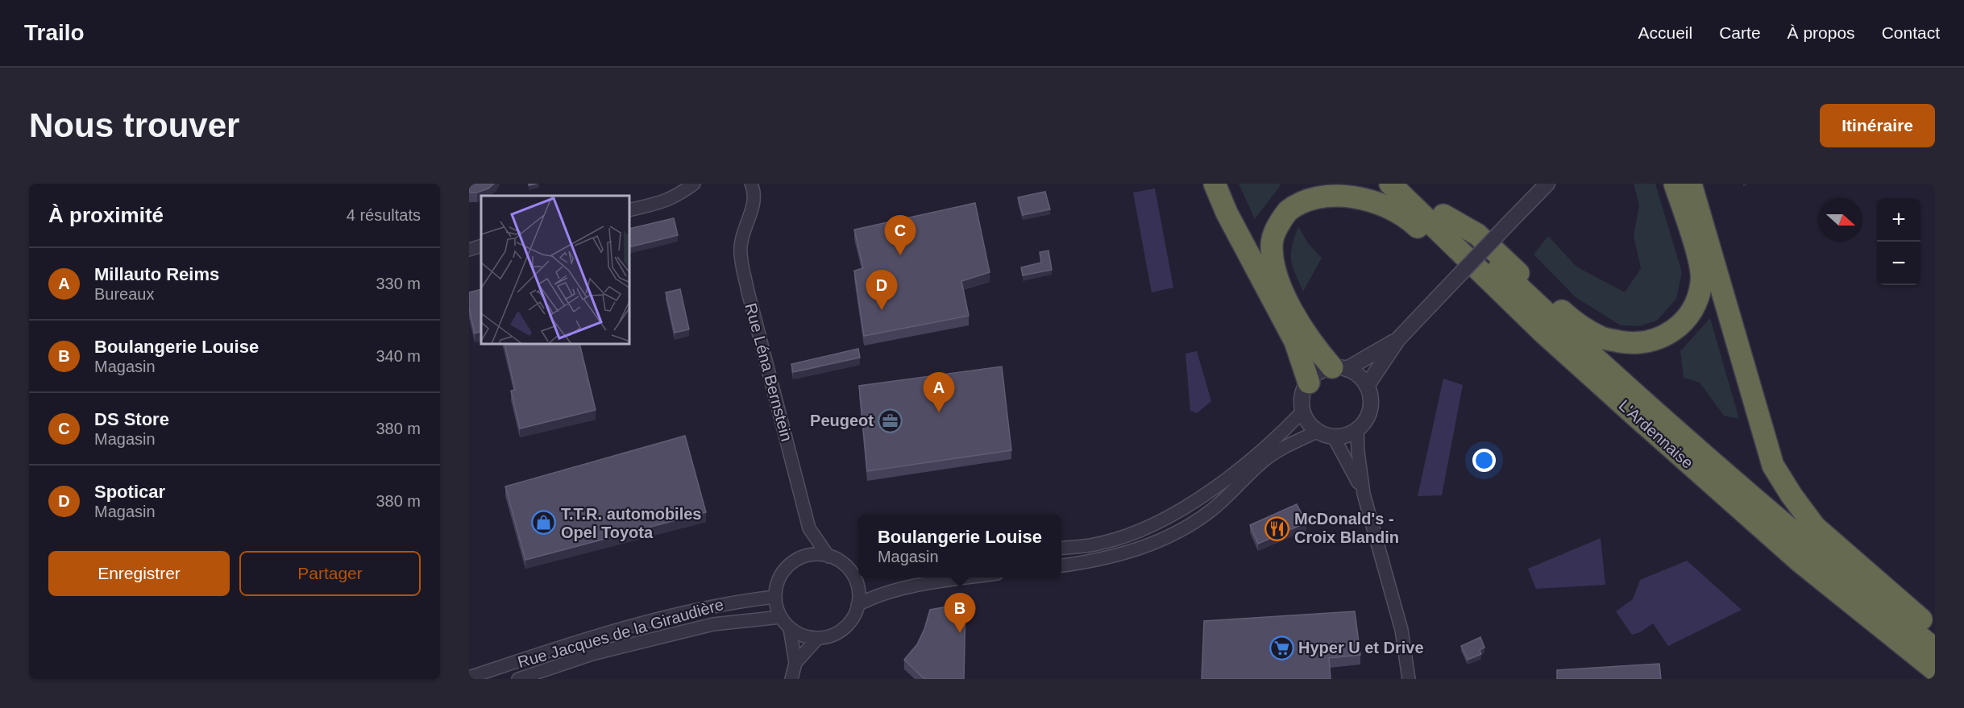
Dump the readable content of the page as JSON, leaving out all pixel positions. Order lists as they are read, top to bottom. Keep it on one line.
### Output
{"streets":{"highway":["L'Ardennaise"],"street":["Rue Léna Bernstein","Rue Jacques de la Giraudière"]},"crossings":[["Rue Léna Bernstein","Rue Jacques de la Giraudière"]],"places":{"office":["Peugeot"],"shop":["T.T.R. automobiles Opel Toyota"],"restaurant":["McDonald's - Croix Blandin"],"supermarket":["Hyper U et Drive"]},"north":"right","page":{"header":"Trailo","nav":["Accueil","Carte","À propos","Contact"],"buttons":["Itinéraire",["Enregistrer","Partager"]],"title":"Nous trouver","heading":["À proximité","4 résultats"],"map_buttons":["+","−"],"pins":["C","D","A","B"],"list":[{"mark":"A","name":"Millauto Reims","note":"Bureaux","value":"330 m"},{"mark":"B","name":"Boulangerie Louise","note":"Magasin","value":"340 m"},{"mark":"C","name":"DS Store","note":"Magasin","value":"380 m"},{"mark":"D","name":"Spoticar","note":"Magasin","value":"380 m"}],"popup":["Boulangerie Louise","Magasin"]}}
